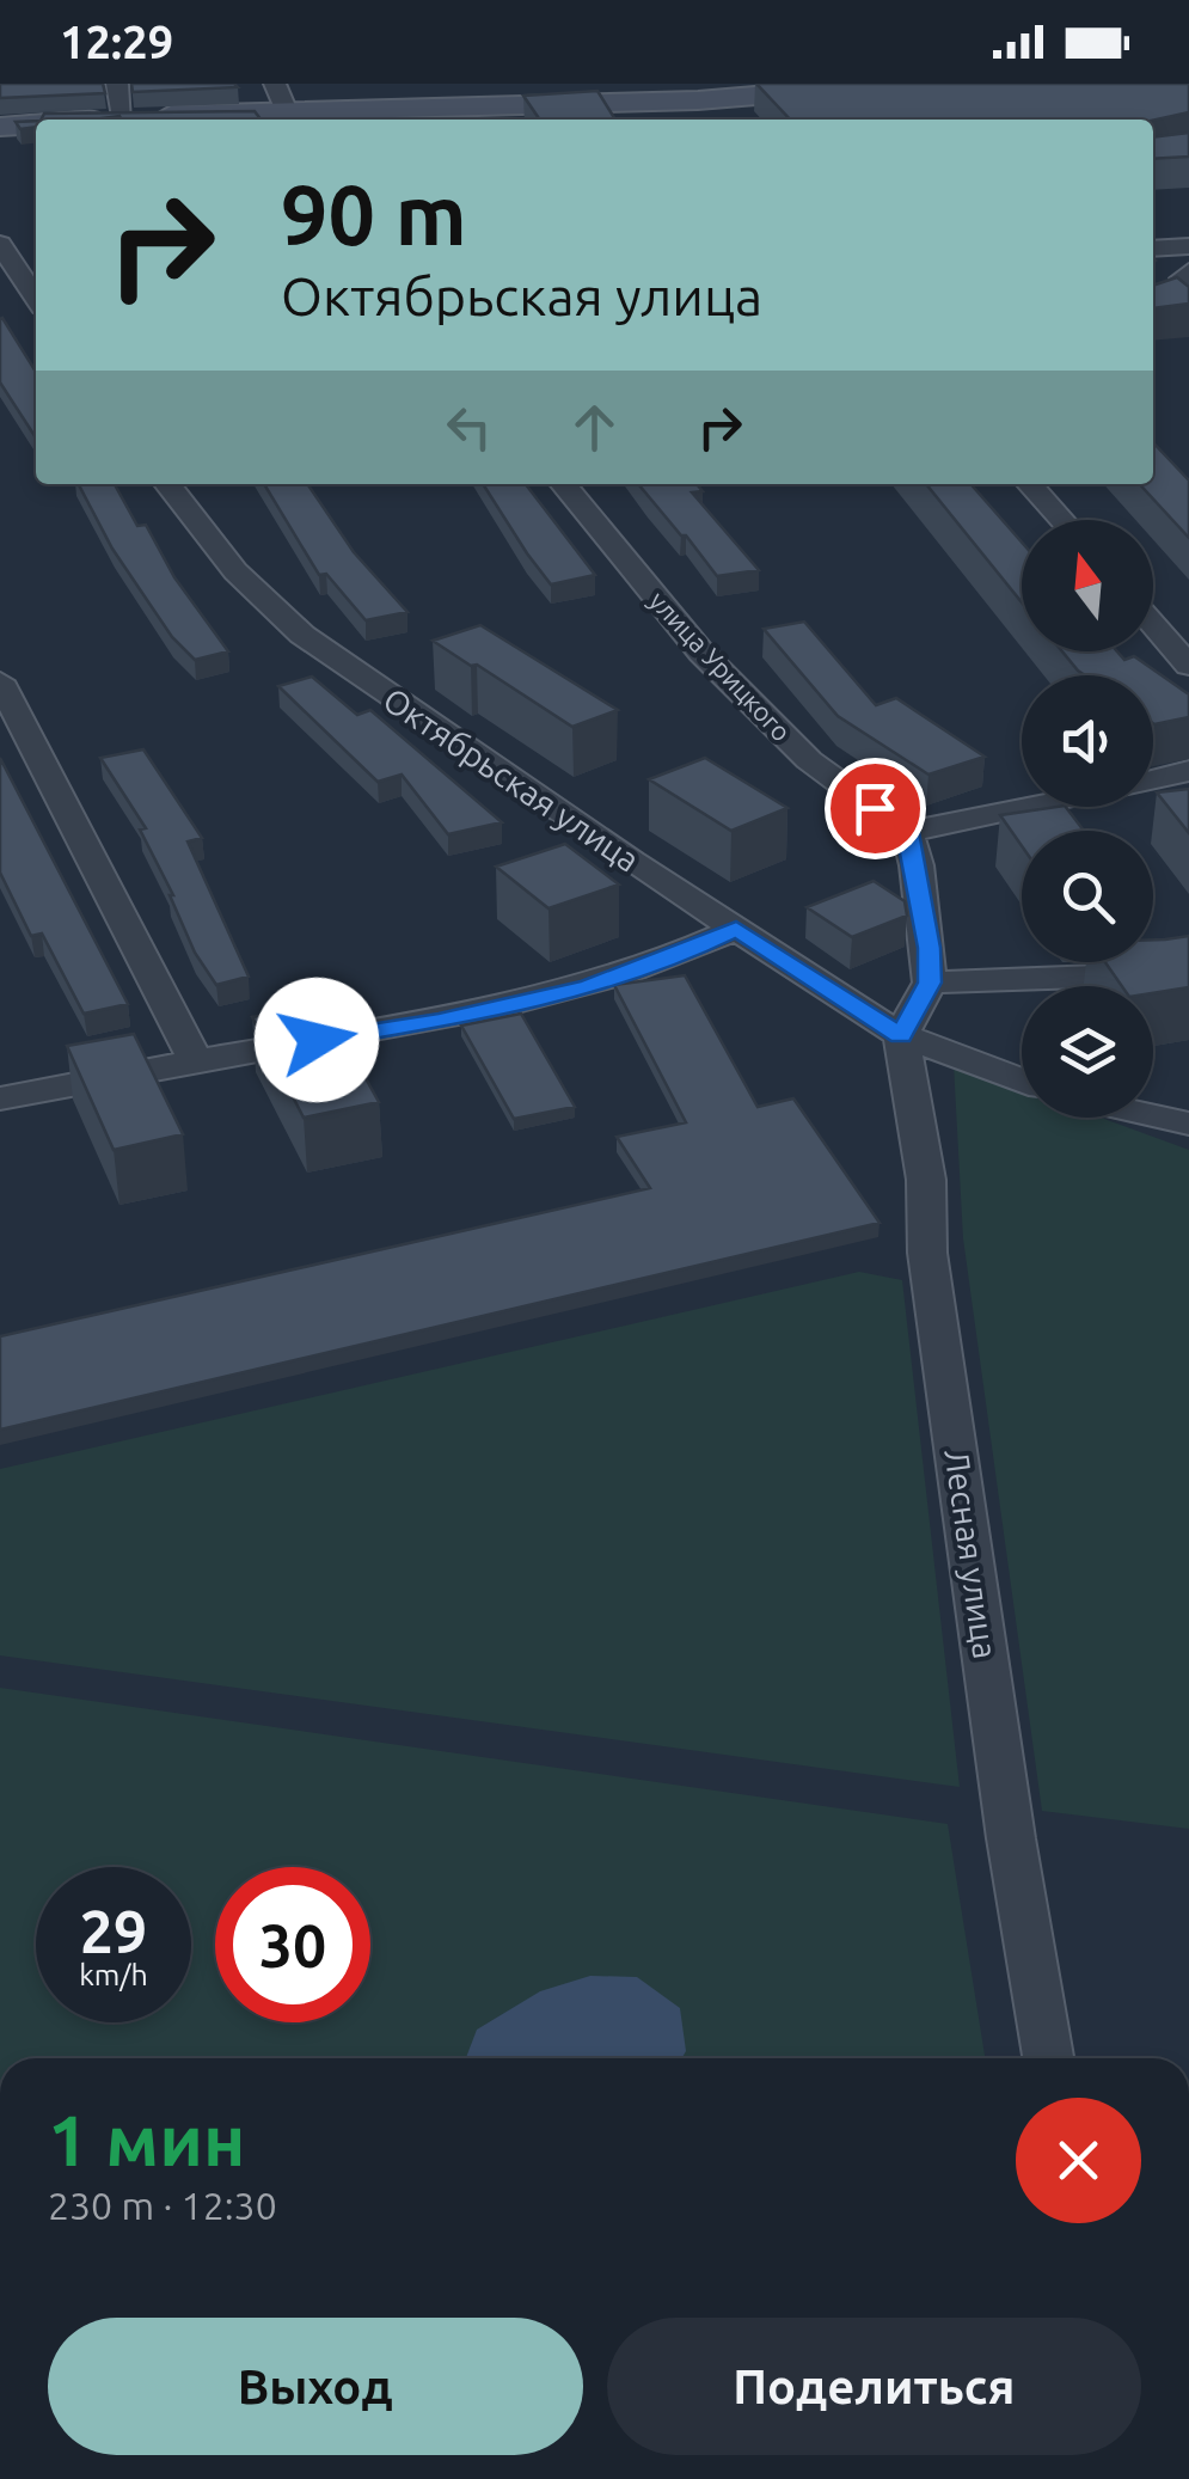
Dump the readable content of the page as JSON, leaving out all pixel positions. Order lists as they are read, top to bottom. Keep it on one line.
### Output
{"streets":{"street":["улица Урицкого","Октябрьская улица","Лесная улица"]},"crossings":[["Октябрьская улица","Лесная улица"]],"north":"top","page":{"status":"12:29","turn":["90 m","Октябрьская улица"],"speed":"29 km/h","limit":"30","heading":["1 мин","230 m · 12:30"],"buttons":["Выход","Поделиться"]}}
